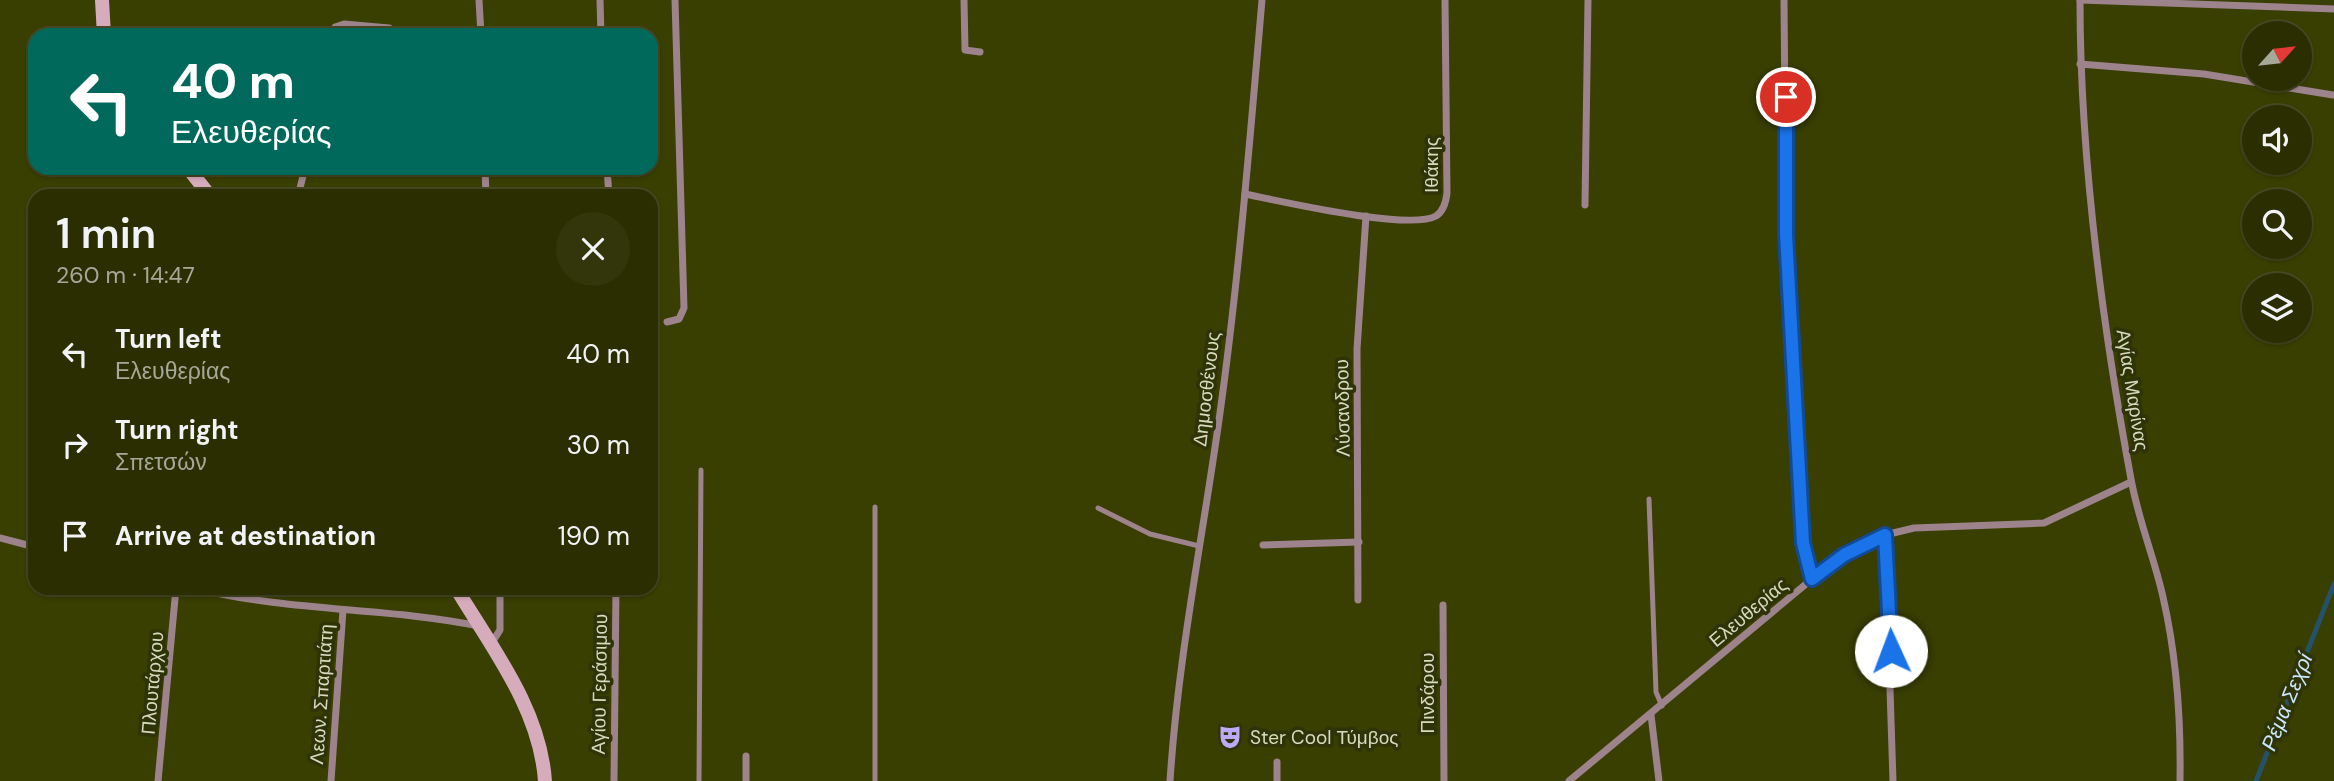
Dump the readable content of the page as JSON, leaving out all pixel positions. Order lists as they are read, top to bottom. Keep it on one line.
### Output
{"streets":{"street":["Ιθάκης","Δημοσθένους","Αγίας Μαρίνας","Λύσανδρου","Ελευθερίας","Πλουτάρχου","Αγίου Γεράσιμου","Πινδάρου","Λεων. Σπαρτιάτη"]},"crossings":[["Ιθάκης","Δημοσθένους"],["Ιθάκης","Λύσανδρου"],["Αγίας Μαρίνας","Ελευθερίας"]],"water":["Ρέμα Σεχρί"],"places":{"theatre":["Ster Cool Τύμβος"]},"north":"top right","page":{"turn":["40 m","Ελευθερίας"],"heading":["1 min","260 m · 14:47"],"list":[{"name":"Turn left","note":"Ελευθερίας","value":"40 m"},{"name":"Turn right","note":"Σπετσών","value":"30 m"},{"name":"Arrive at destination","value":"190 m"}]}}
